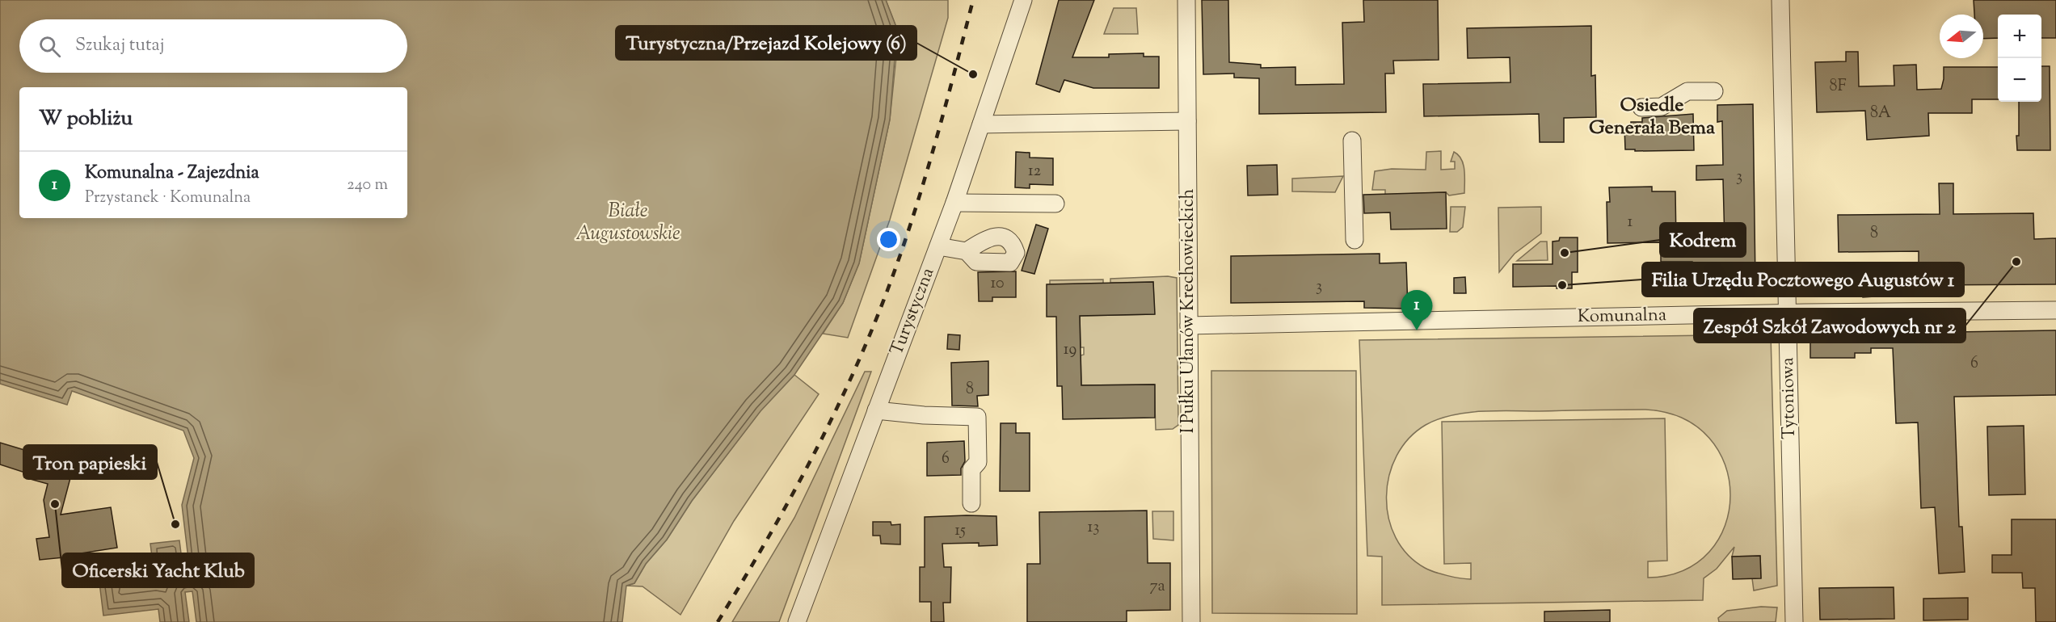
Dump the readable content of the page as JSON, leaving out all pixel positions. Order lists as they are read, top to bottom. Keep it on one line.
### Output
{"streets":{"street":["I Pułku Ułanów Krechowieckich","Turystyczna","Komunalna","Tytoniowa"]},"crossings":[["I Pułku Ułanów Krechowieckich","Komunalna"],["Komunalna","Tytoniowa"]],"districts":["Osiedle Generała Bema"],"water":["Białe Augustowskie"],"places":["Turystyczna/Przejazd Kolejowy (6)","Kodrem","Zespół Szkół Zawodowych nr 2","Filia Urzędu Pocztowego Augustów 1","Oficerski Yacht Klub","Tron papieski"],"house_numbers":["8F","8A","12","3","1","8","10","3","19","6","8","6","13","15","7a"],"north":"left","page":{"map_buttons":["+","−"],"search":"Szukaj tutaj","heading":"W pobliżu","list":[{"mark":"1","name":"Komunalna - Zajezdnia","note":"Przystanek · Komunalna","value":"240 m"}],"pins":"1"}}
